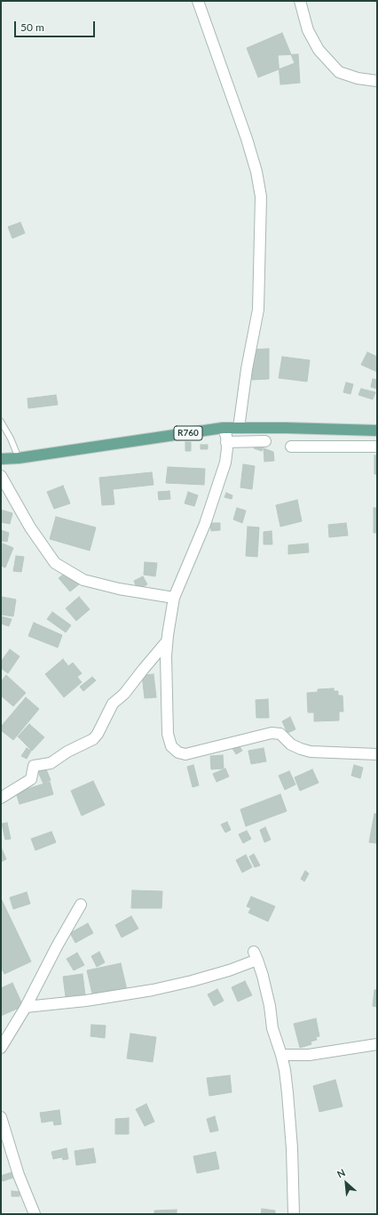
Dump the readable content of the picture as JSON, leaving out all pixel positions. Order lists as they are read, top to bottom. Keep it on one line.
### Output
{"streets":{"main road":["R760"]},"scale_bar":"50 m","north":"top left"}
